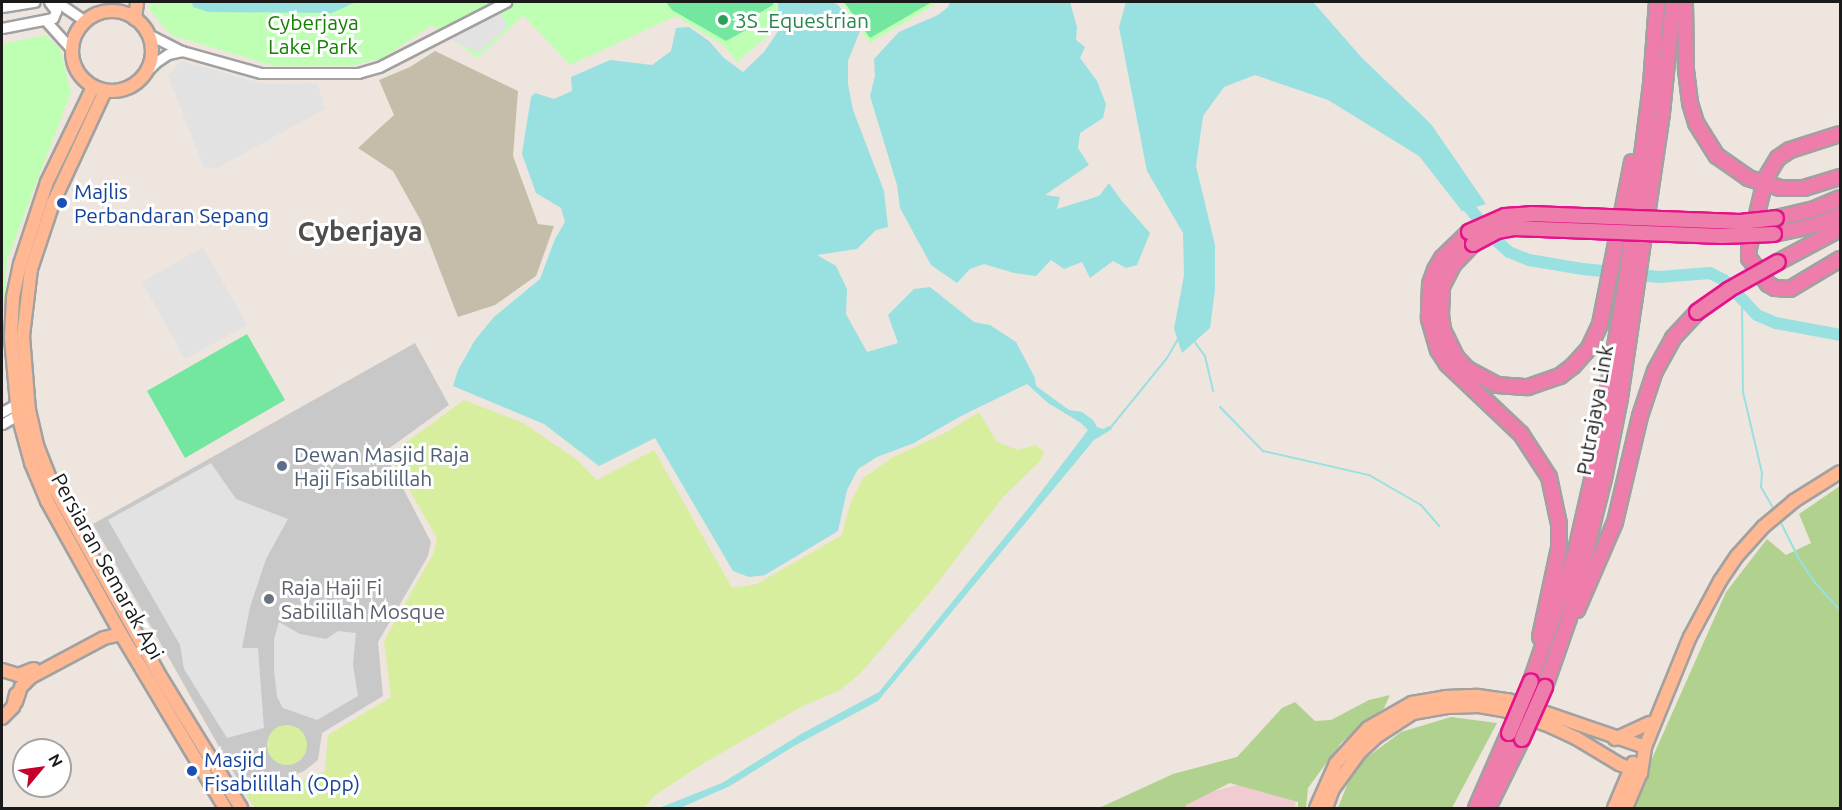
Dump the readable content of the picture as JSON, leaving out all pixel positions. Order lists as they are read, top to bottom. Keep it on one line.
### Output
{"streets":{"highway":["Putrajaya Link"],"main road":["Persiaran Semarak Api"]},"districts":["Cyberjaya"],"parks":["Cyberjaya Lake Park"],"places":["3S_Equestrian","Majlis Perbandaran Sepang","Dewan Masjid Raja Haji Fisabilillah","Raja Haji Fi Sabilillah Mosque","Masjid Fisabilillah (Opp)"],"north":"top right"}
